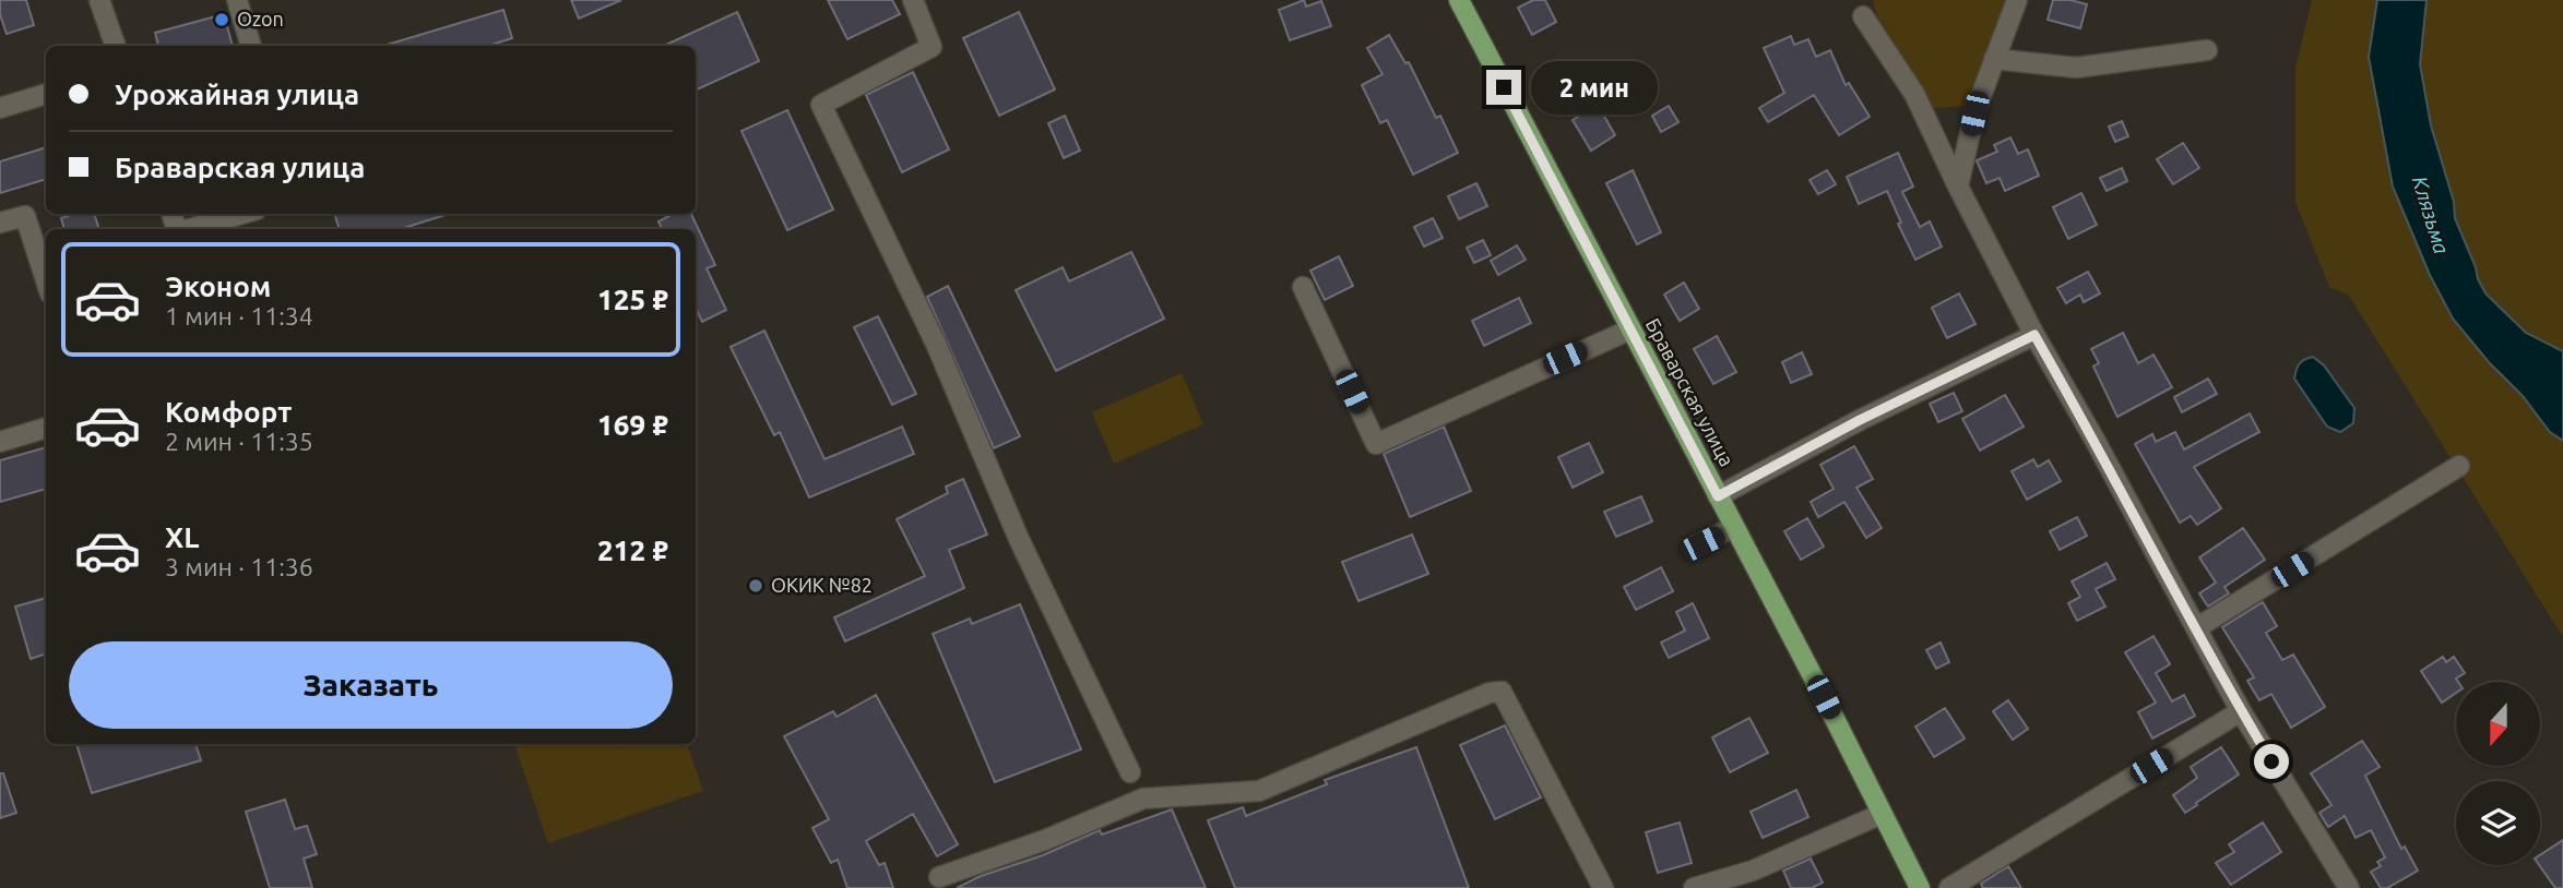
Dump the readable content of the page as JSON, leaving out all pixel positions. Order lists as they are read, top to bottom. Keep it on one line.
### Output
{"streets":{"main road":["Браварская улица"]},"water":["Клязьма"],"places":["Ozon","ОКИК №82"],"north":"bottom","page":{"banner":["Урожайная улица","Браварская улица"],"bubble":"2 мин","list":[{"name":"Эконом","note":"1 мин · 11:34","value":"125 ₽"},{"name":"Комфорт","note":"2 мин · 11:35","value":"169 ₽"},{"name":"XL","note":"3 мин · 11:36","value":"212 ₽"}],"buttons":"Заказать"}}
